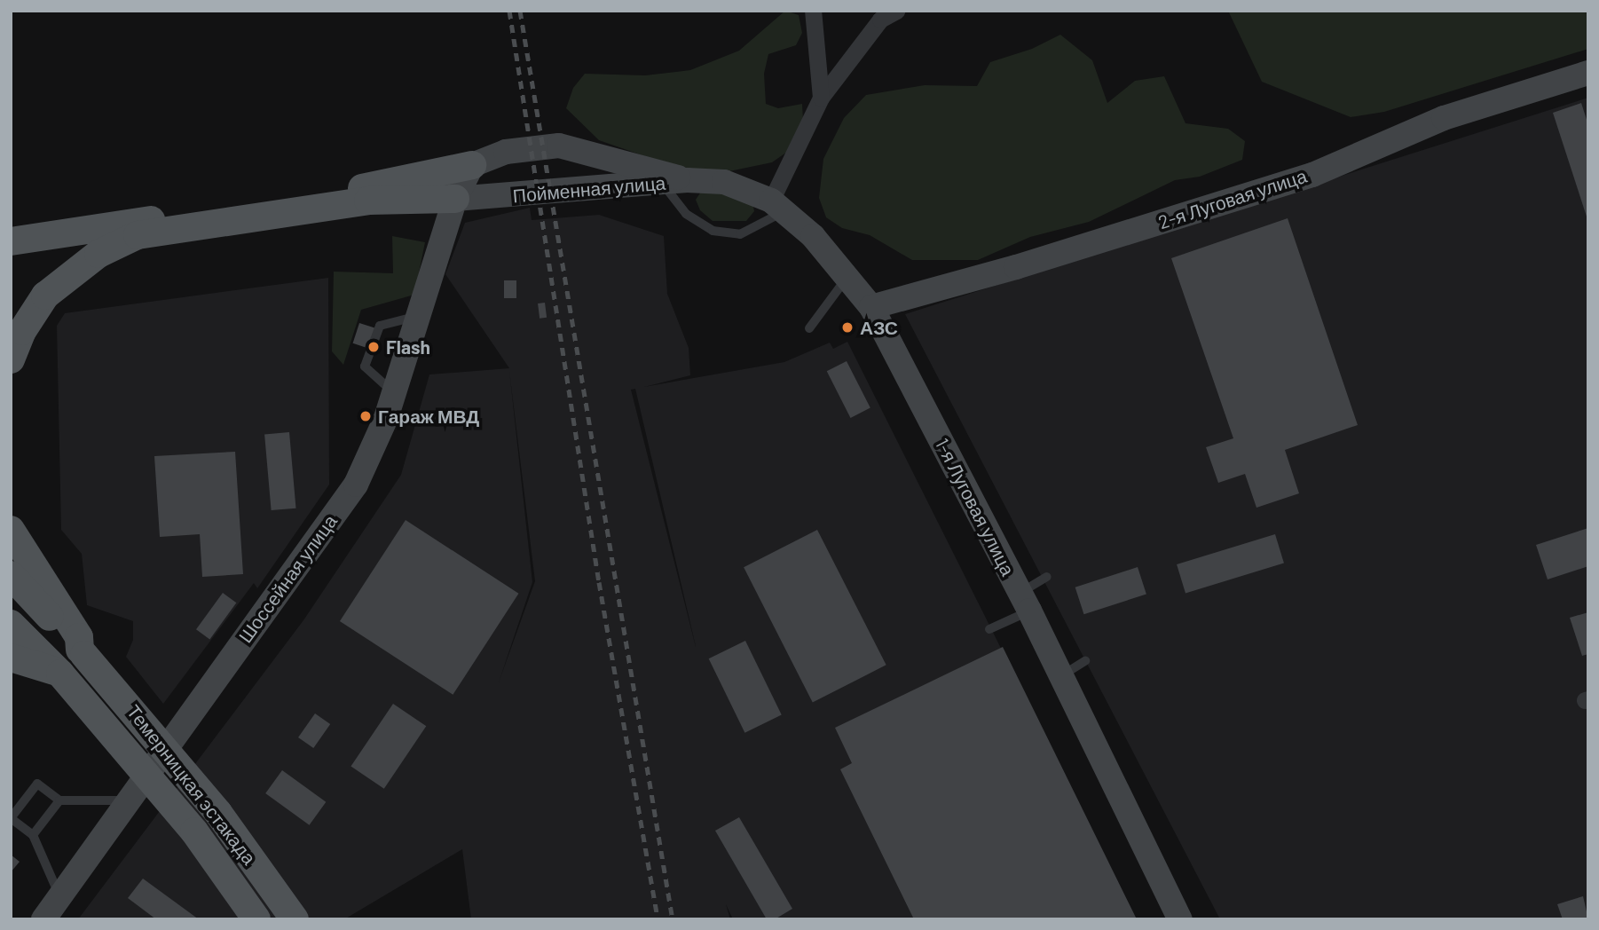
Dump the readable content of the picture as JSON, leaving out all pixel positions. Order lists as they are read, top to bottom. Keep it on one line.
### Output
{"streets":{"main road":["Пойменная улица","2-я Луговая улица","1-я Луговая улица","Шоссейная улица","Темерницкая эстакада"]},"crossings":[["Пойменная улица","1-я Луговая улица"],["Пойменная улица","Шоссейная улица"],["2-я Луговая улица","1-я Луговая улица"]],"places":["АЗС","Flash","Гараж МВД"]}
